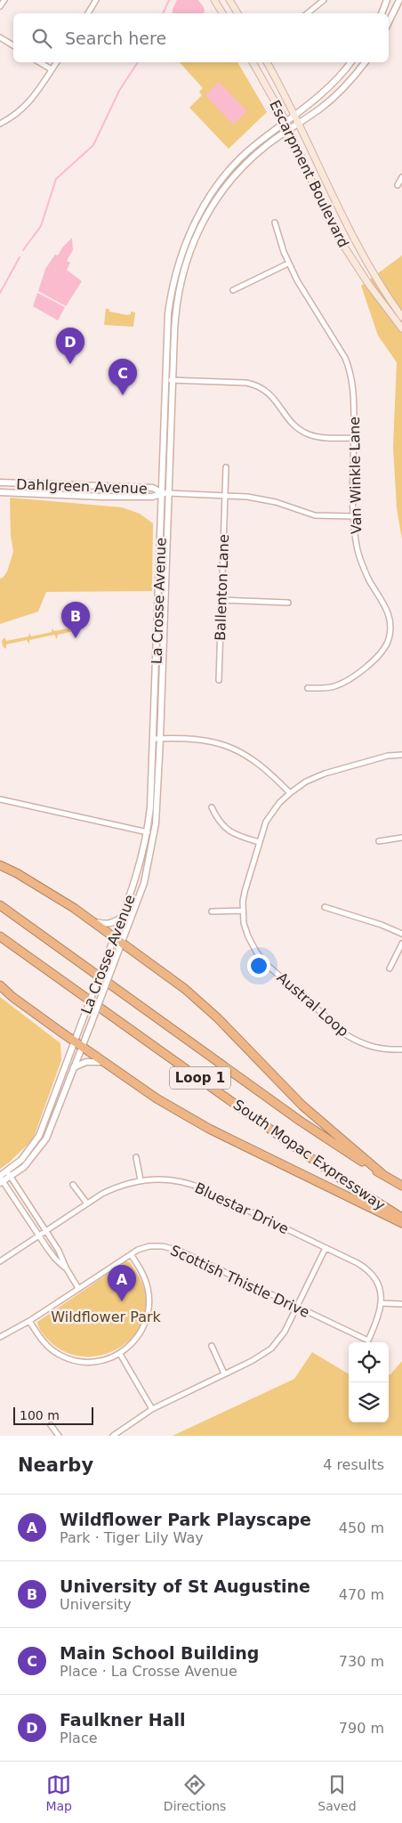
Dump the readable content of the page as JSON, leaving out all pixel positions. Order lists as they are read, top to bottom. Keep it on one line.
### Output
{"streets":{"highway":["Loop 1","South Mopac Expressway"],"main road":["Escarpment Boulevard"],"street":["Van Winkle Lane","Dahlgreen Avenue","Ballenton Lane","La Crosse Avenue","Austral Loop","Bluestar Drive","Scottish Thistle Drive"]},"crossings":[["Escarpment Boulevard","La Crosse Avenue"],["Van Winkle Lane","Dahlgreen Avenue"],["Dahlgreen Avenue","Ballenton Lane"],["Dahlgreen Avenue","La Crosse Avenue"],["Bluestar Drive","Scottish Thistle Drive"]],"parks":["Wildflower Park"],"scale_bar":"100 m","page":{"search":"Search here","pins":["D","C","B","A"],"scale":"100 m","heading":["Nearby","4 results"],"list":[{"mark":"A","name":"Wildflower Park Playscape","note":"Park · Tiger Lily Way","value":"450 m"},{"mark":"B","name":"University of St Augustine","note":"University","value":"470 m"},{"mark":"C","name":"Main School Building","note":"Place · La Crosse Avenue","value":"730 m"},{"mark":"D","name":"Faulkner Hall","note":"Place","value":"790 m"}],"nav":["Map","Directions","Saved"]}}
